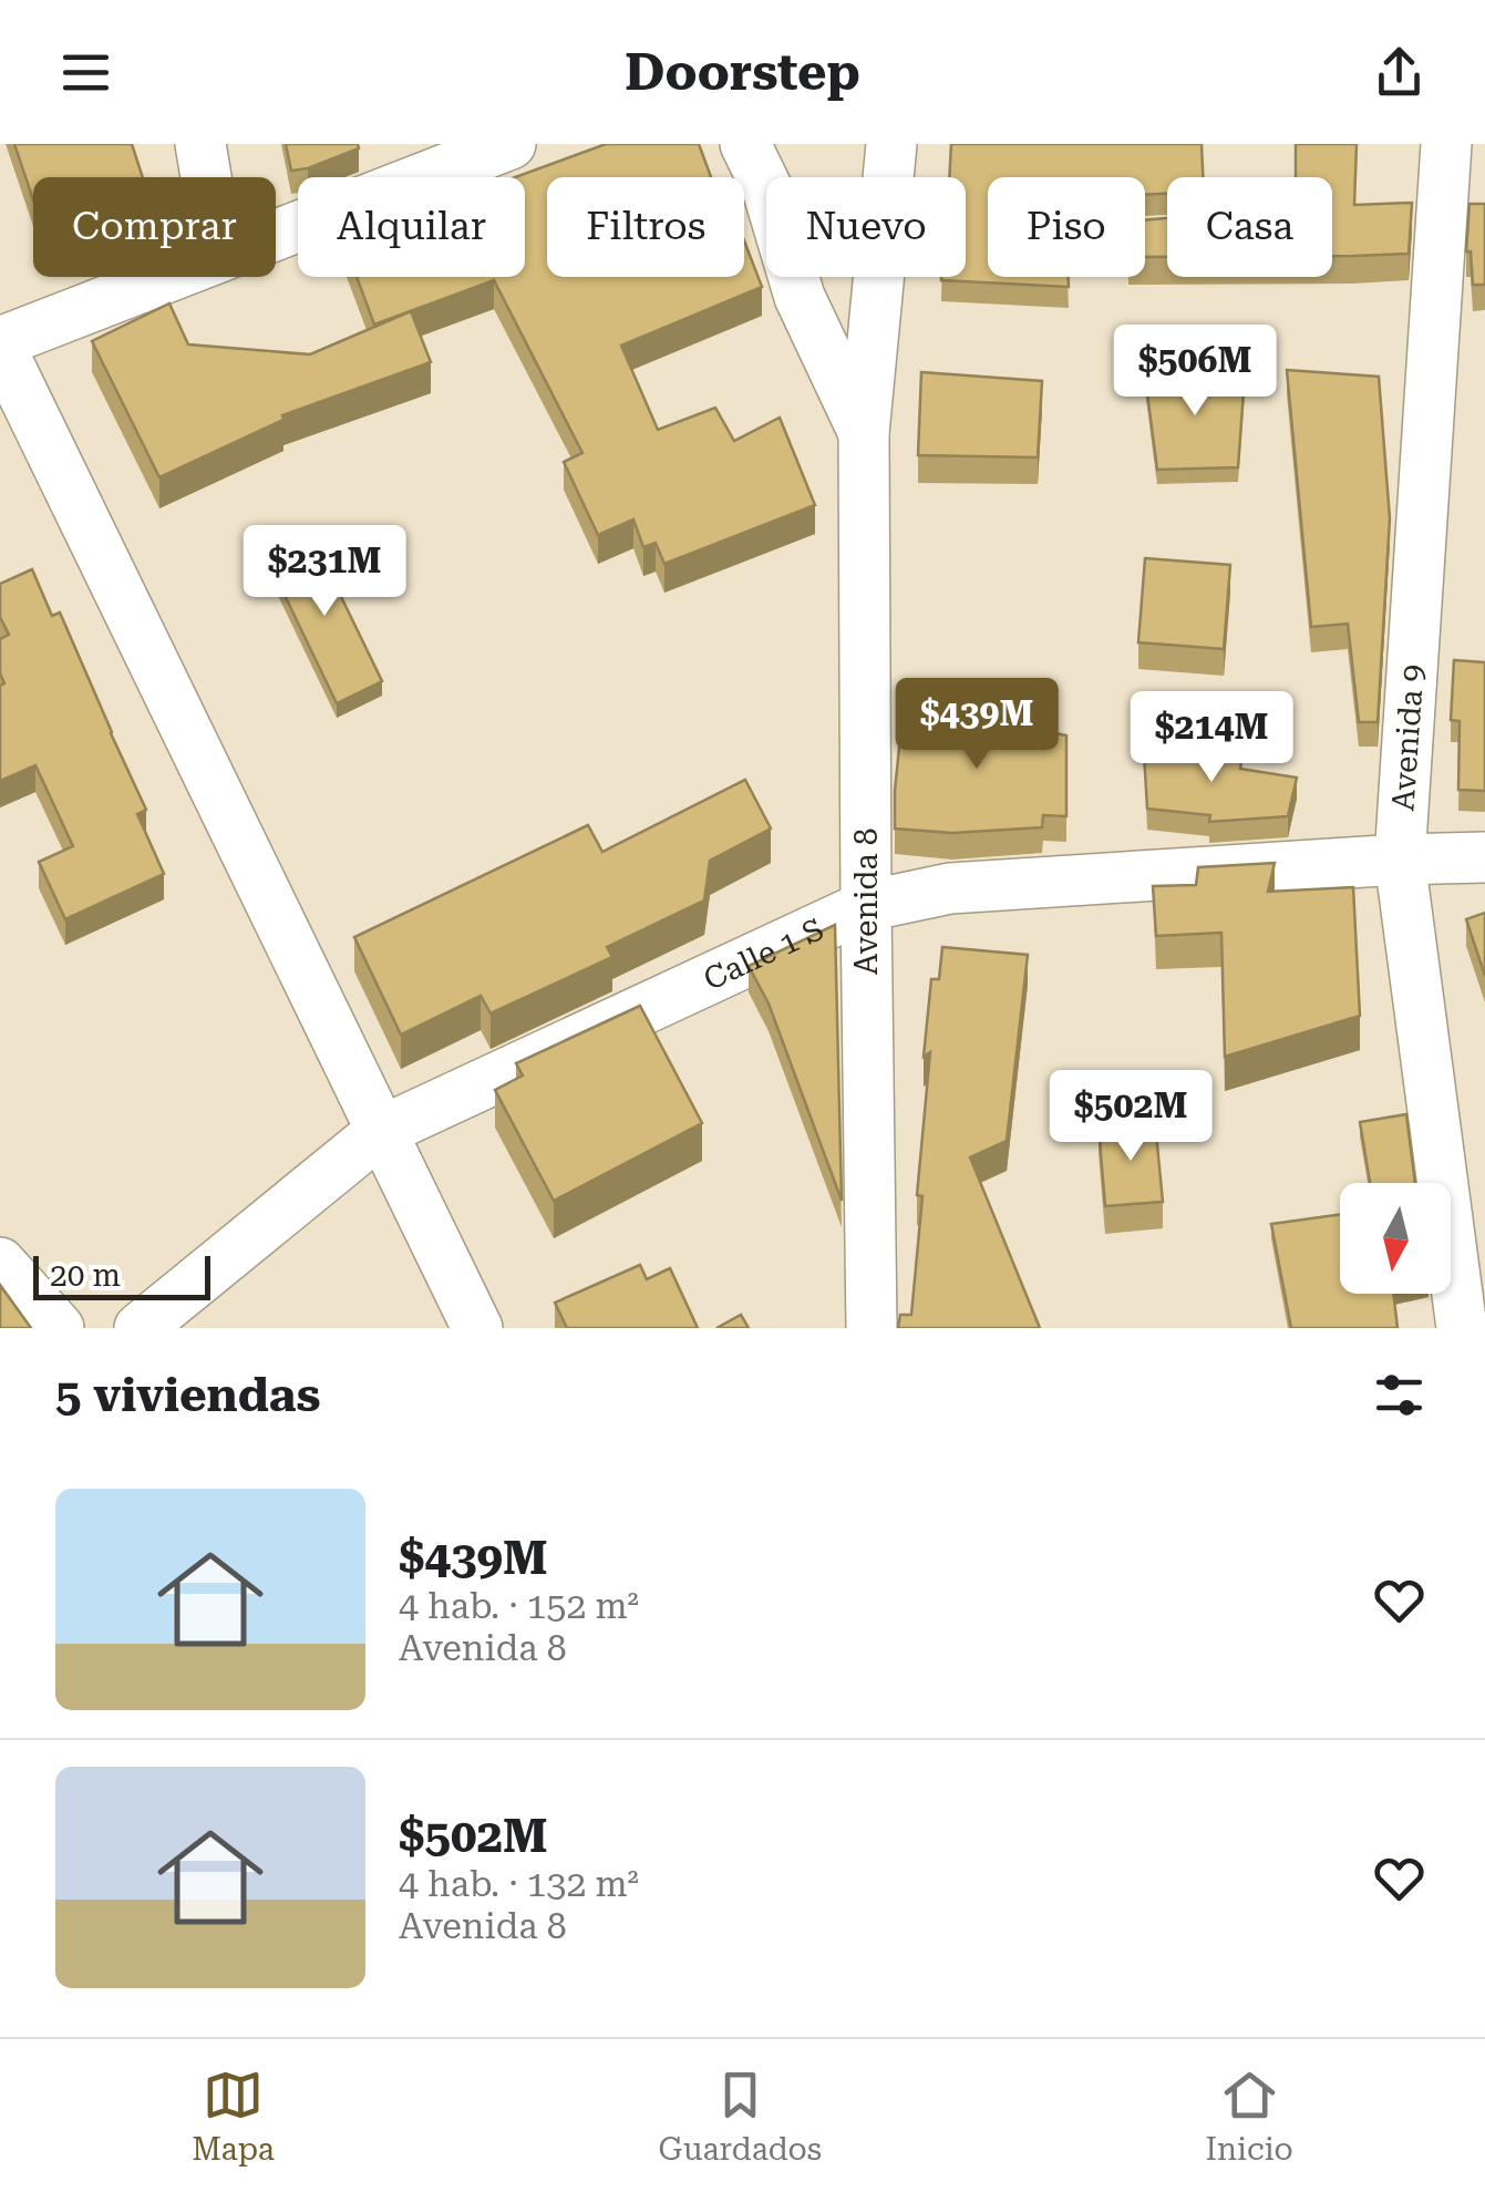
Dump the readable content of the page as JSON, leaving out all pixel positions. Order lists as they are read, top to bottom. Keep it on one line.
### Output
{"streets":{"street":["Avenida 9","Avenida 8","Calle 1 S"]},"crossings":[["Avenida 9","Calle 1 S"],["Avenida 8","Calle 1 S"]],"scale_bar":"20 m","north":"bottom","page":{"header":"Doorstep","chip":["Comprar","Alquilar","Filtros","Nuevo","Piso","Casa"],"price":["$506M","$231M","$439M","$214M","$502M"],"scale":"20 m","heading":"5 viviendas","list":[{"name":"$439M","note":"4 hab. · 152 m² · Avenida 8"},{"name":"$502M","note":"4 hab. · 132 m² · Avenida 8"}],"tabs":["Mapa","Guardados","Inicio"]}}
